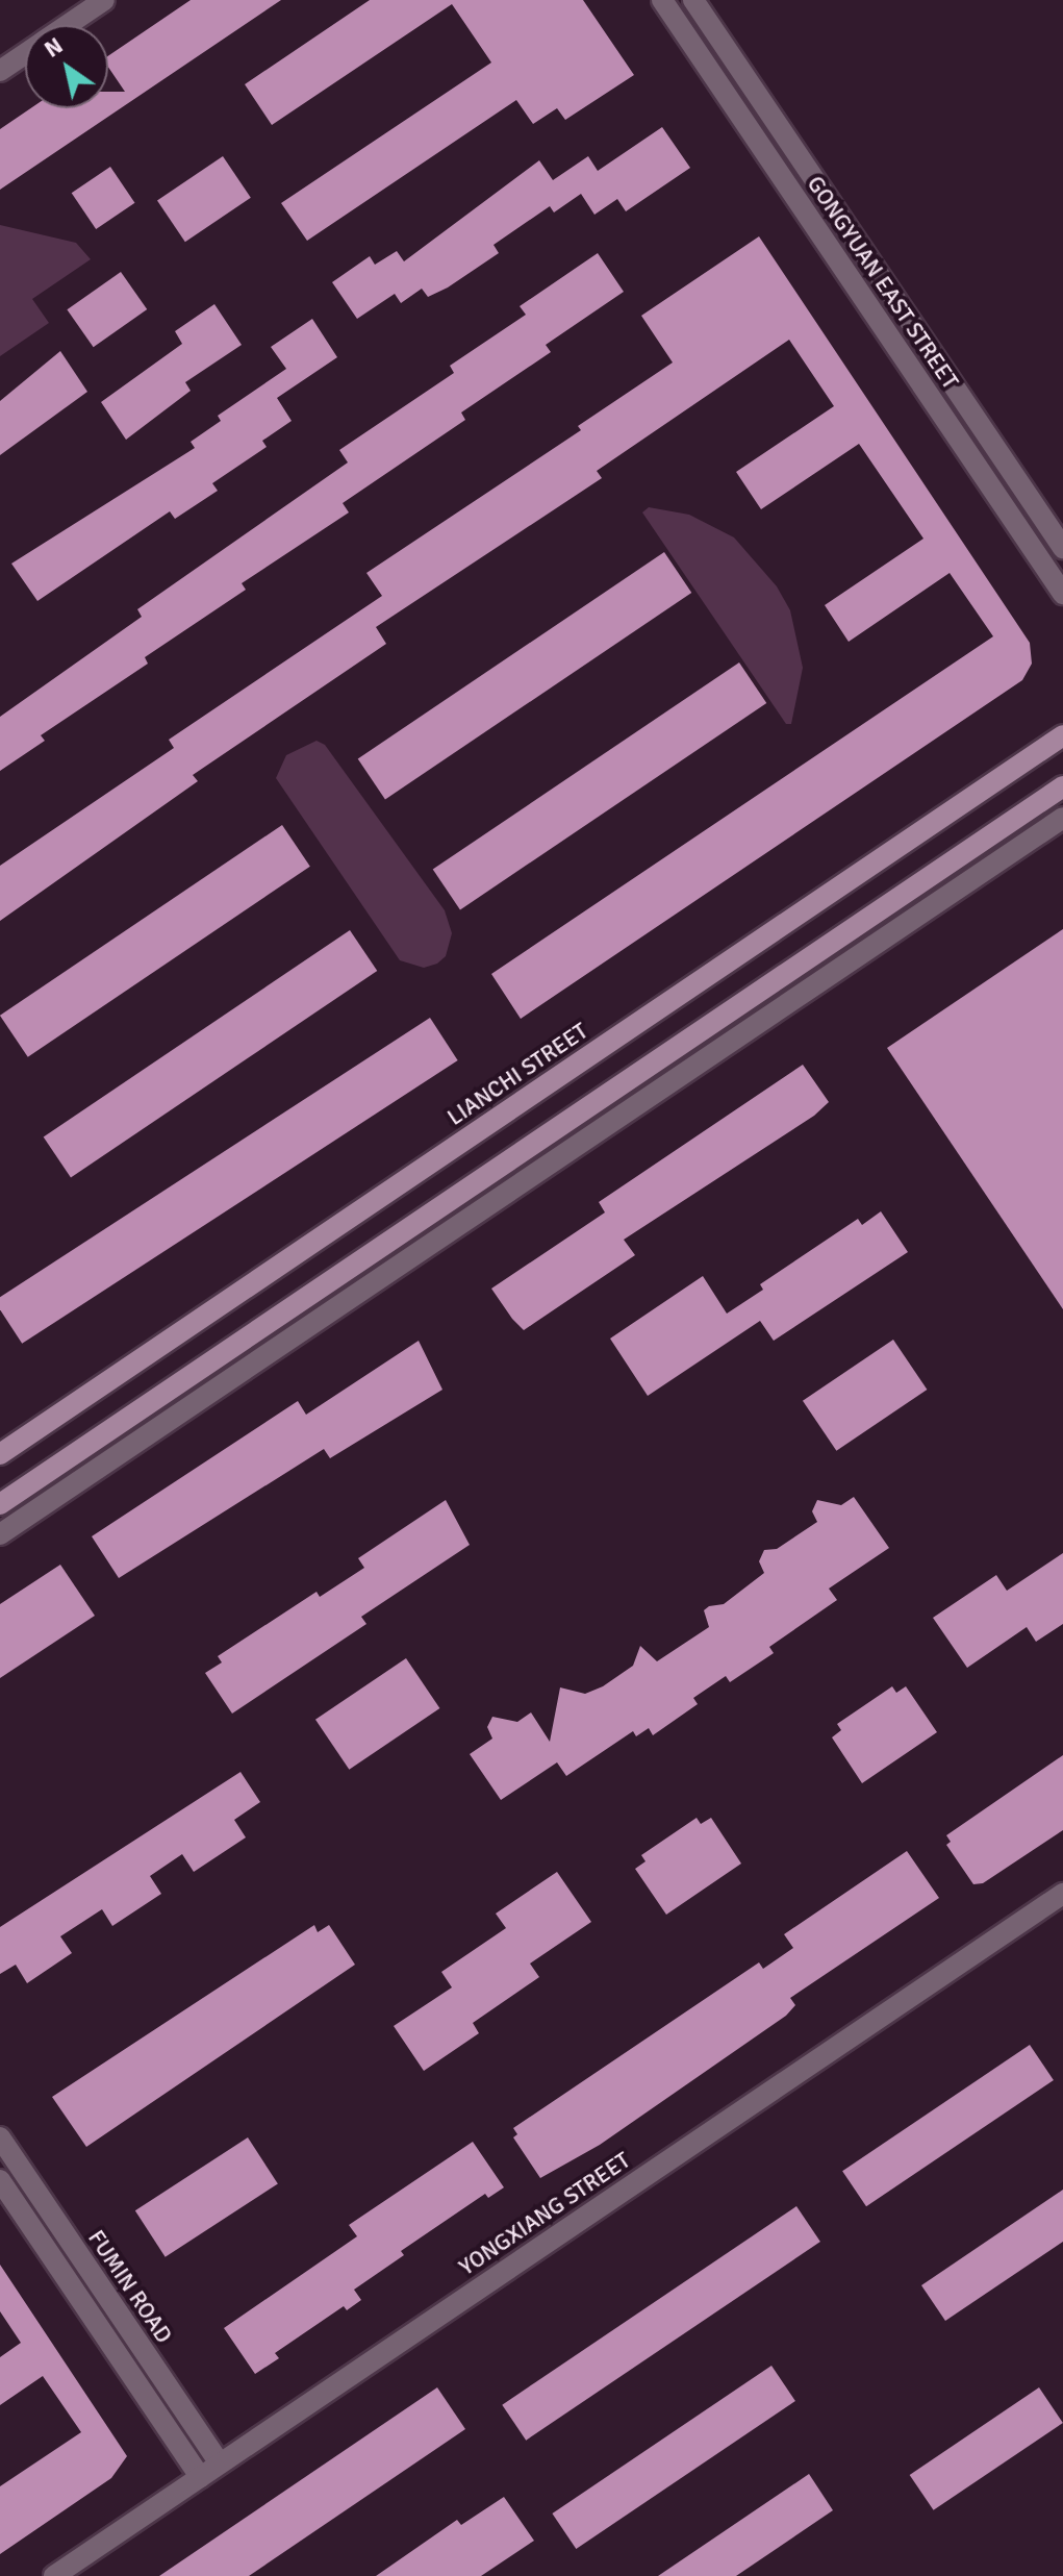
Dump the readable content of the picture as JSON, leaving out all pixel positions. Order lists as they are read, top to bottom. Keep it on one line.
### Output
{"streets":{"main road":["LIANCHI STREET"],"street":["GONGYUAN EAST STREET","YONGXIANG STREET","FUMIN ROAD"]},"crossings":[["YONGXIANG STREET","FUMIN ROAD"]],"north":"top left"}
